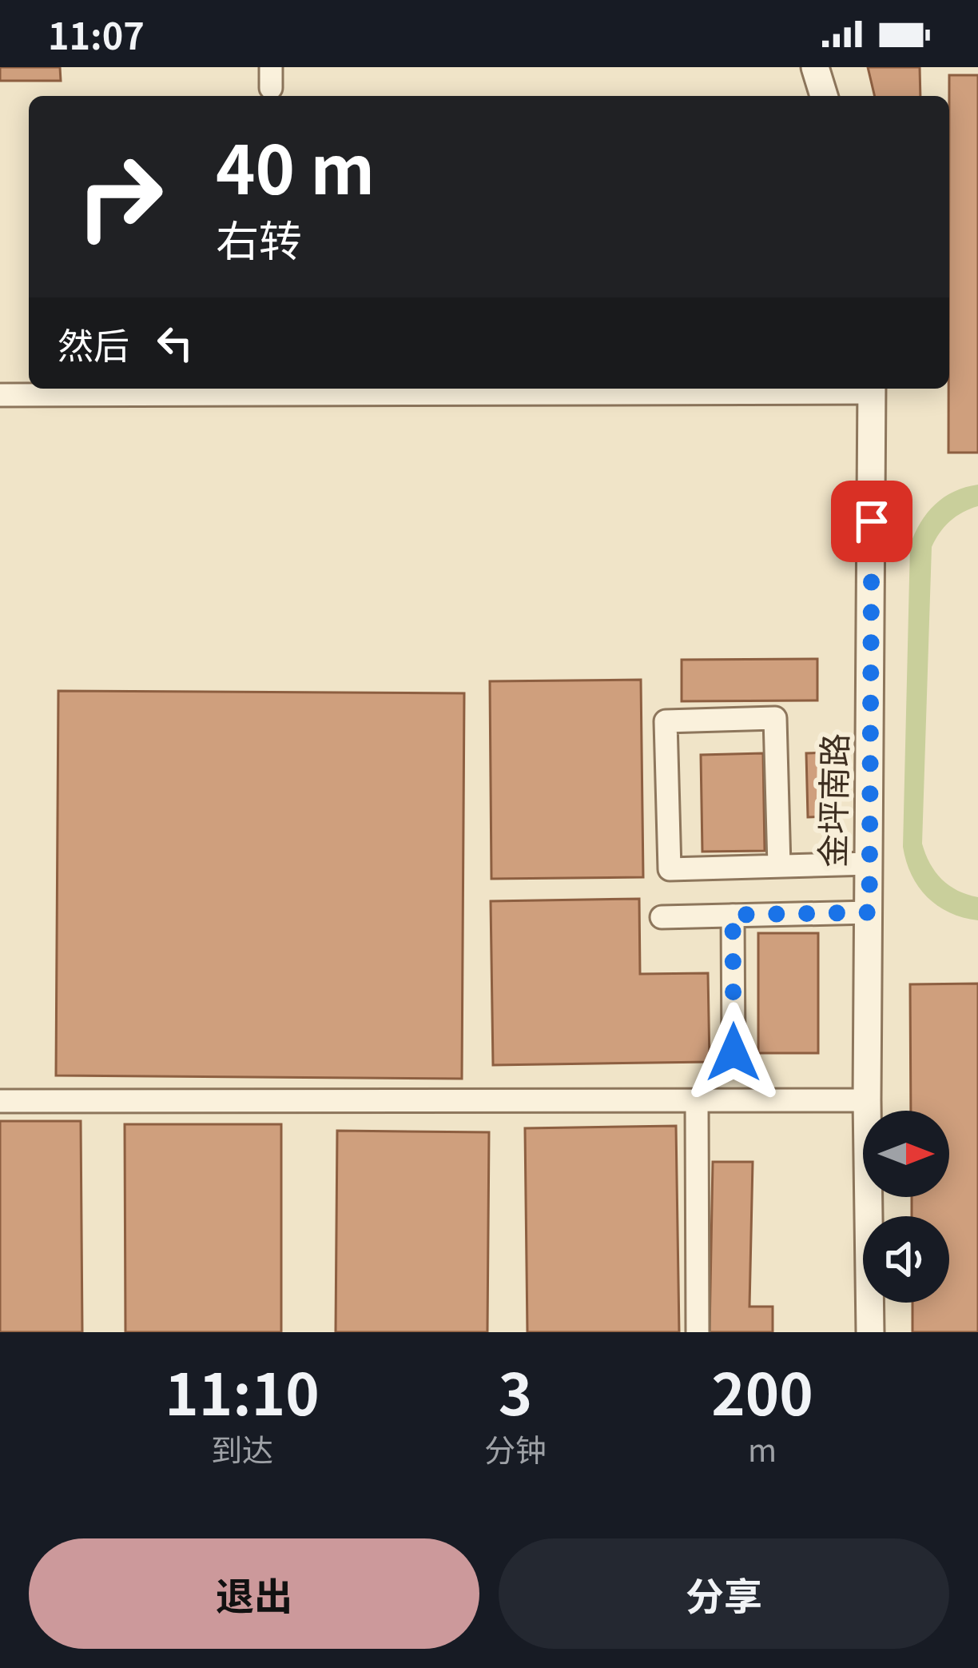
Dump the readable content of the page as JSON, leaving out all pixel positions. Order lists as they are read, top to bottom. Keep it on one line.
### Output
{"streets":{"street":["金坪南路"]},"north":"right","page":{"status":"11:07","turn":["40 m","右转"],"then":"然后","eta":["11:10","到达","3","分钟","200","m"],"buttons":["退出","分享"]}}
